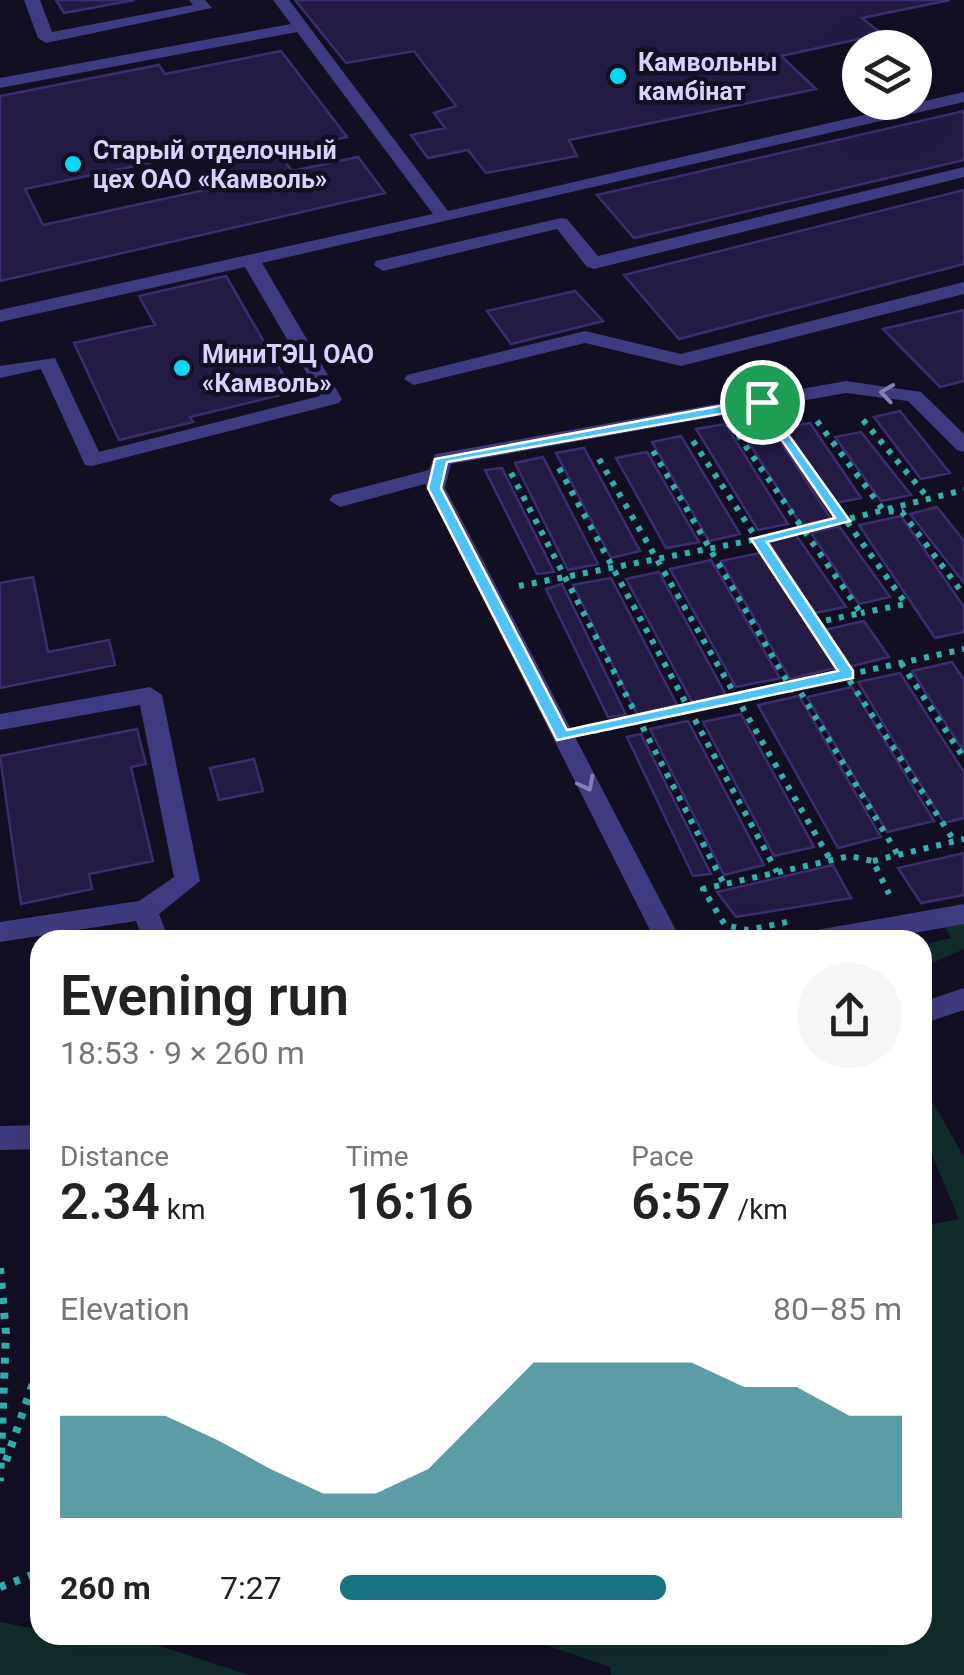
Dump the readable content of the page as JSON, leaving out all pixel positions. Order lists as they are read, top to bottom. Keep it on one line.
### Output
{"places":["Камвольны камбінат","Старый отделочный цех ОАО «Камволь»","МиниТЭЦ ОАО «Камволь»"],"page":{"heading":["Evening run","18:53 · 9 × 260 m"],"stats":[["Distance","2.34 km"],["Time","16:16"],["Pace","6:57 /km"]],"chart":["Elevation","80–85 m"],"list":[{"name":"260 m","note":"7:27"}]}}
